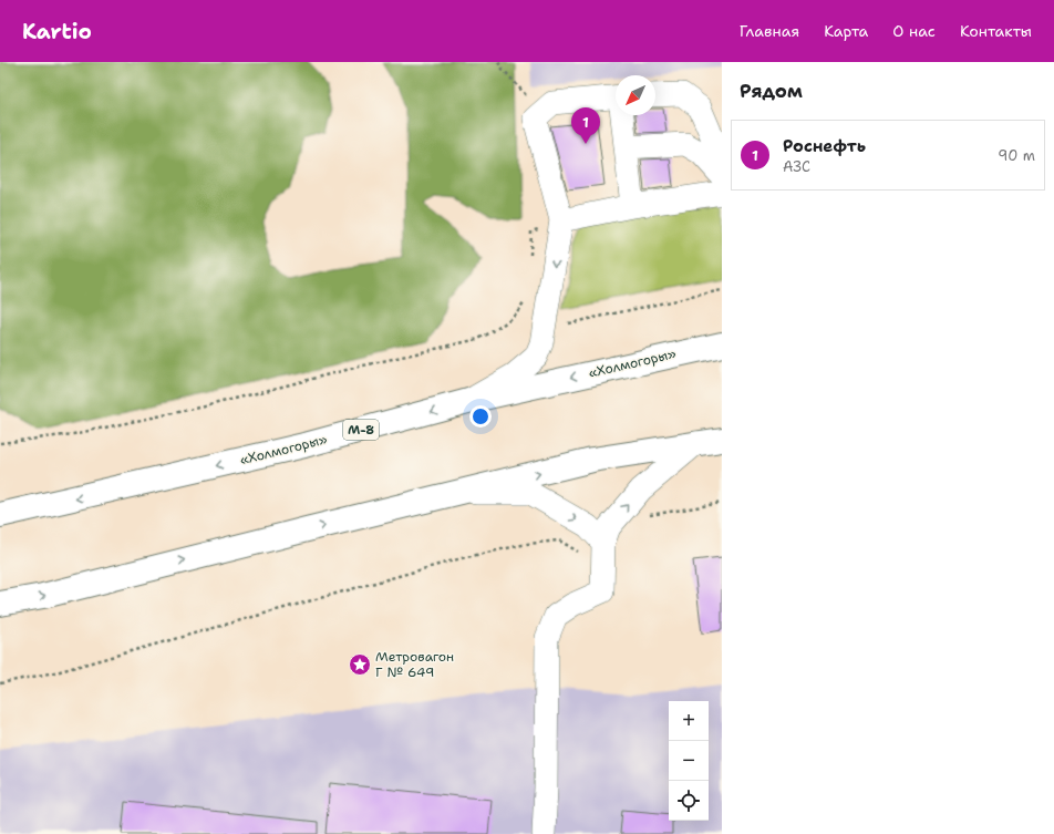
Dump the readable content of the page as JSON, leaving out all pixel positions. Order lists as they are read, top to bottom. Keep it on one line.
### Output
{"streets":{"highway":["«Холмогоры»","М-8"]},"places":{"place":["Метровагон Г № 649"]},"north":"bottom left","page":{"header":"Kartio","nav":["Главная","Карта","О нас","Контакты"],"heading":"Рядом","pins":"1","list":[{"mark":"1","name":"Роснефть","note":"АЗС","value":"90 m"}],"map_buttons":["+","−"]}}
